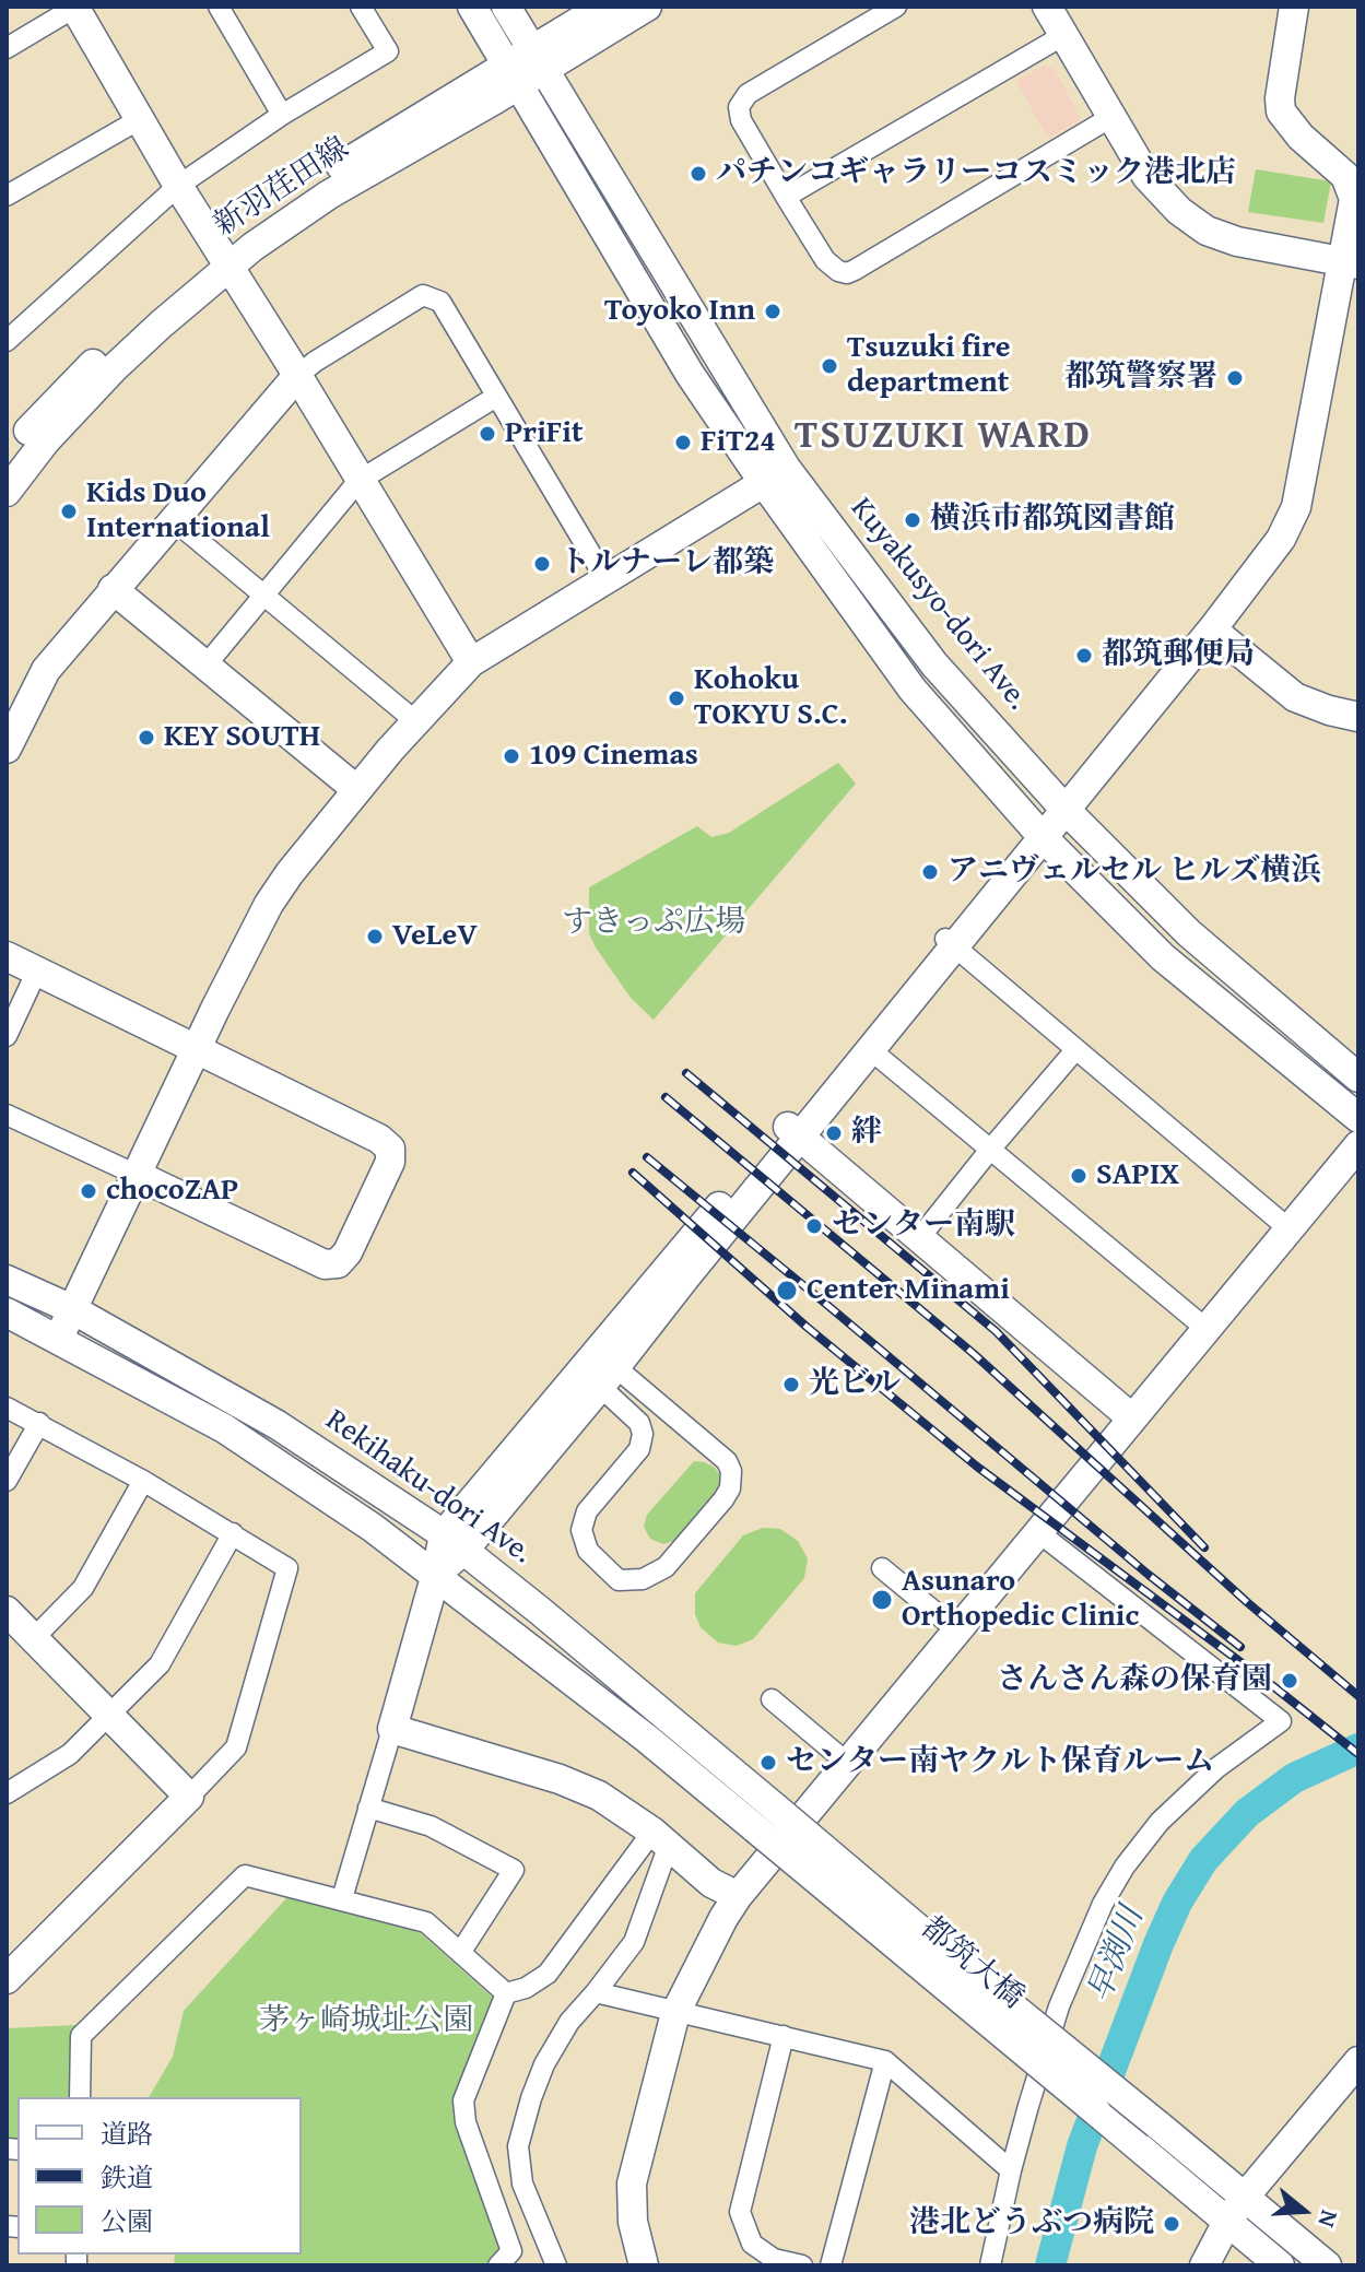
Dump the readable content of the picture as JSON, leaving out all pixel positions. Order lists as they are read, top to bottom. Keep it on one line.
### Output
{"streets":{"street":["新羽荏田線","Kuyakusyo-dori Ave.","Rekihaku-dori Ave.","都筑大橋"]},"crossings":[["新羽荏田線","Kuyakusyo-dori Ave."],["Rekihaku-dori Ave.","都筑大橋"]],"districts":["TSUZUKI WARD"],"water":["早渕川"],"parks":["すきっぷ広場","茅ヶ崎城址公園"],"places":["パチンコギャラリーコスミック港北店","Toyoko Inn","Tsuzuki fire department","都筑警察署","PriFit","FiT24","Kids Duo International","横浜市都筑図書館","トルナーレ都築","都筑郵便局","Kohoku TOKYU S.C.","KEY SOUTH","109 Cinemas","アニヴェルセル ヒルズ横浜","VeLeV","絆","SAPIX","chocoZAP","センター南駅","Center Minami","光ビル","Asunaro Orthopedic Clinic","さんさん森の保育園","センター南ヤクルト保育ルーム","港北どうぶつ病院"],"legend":["道路","鉄道","公園"],"north":"right"}
